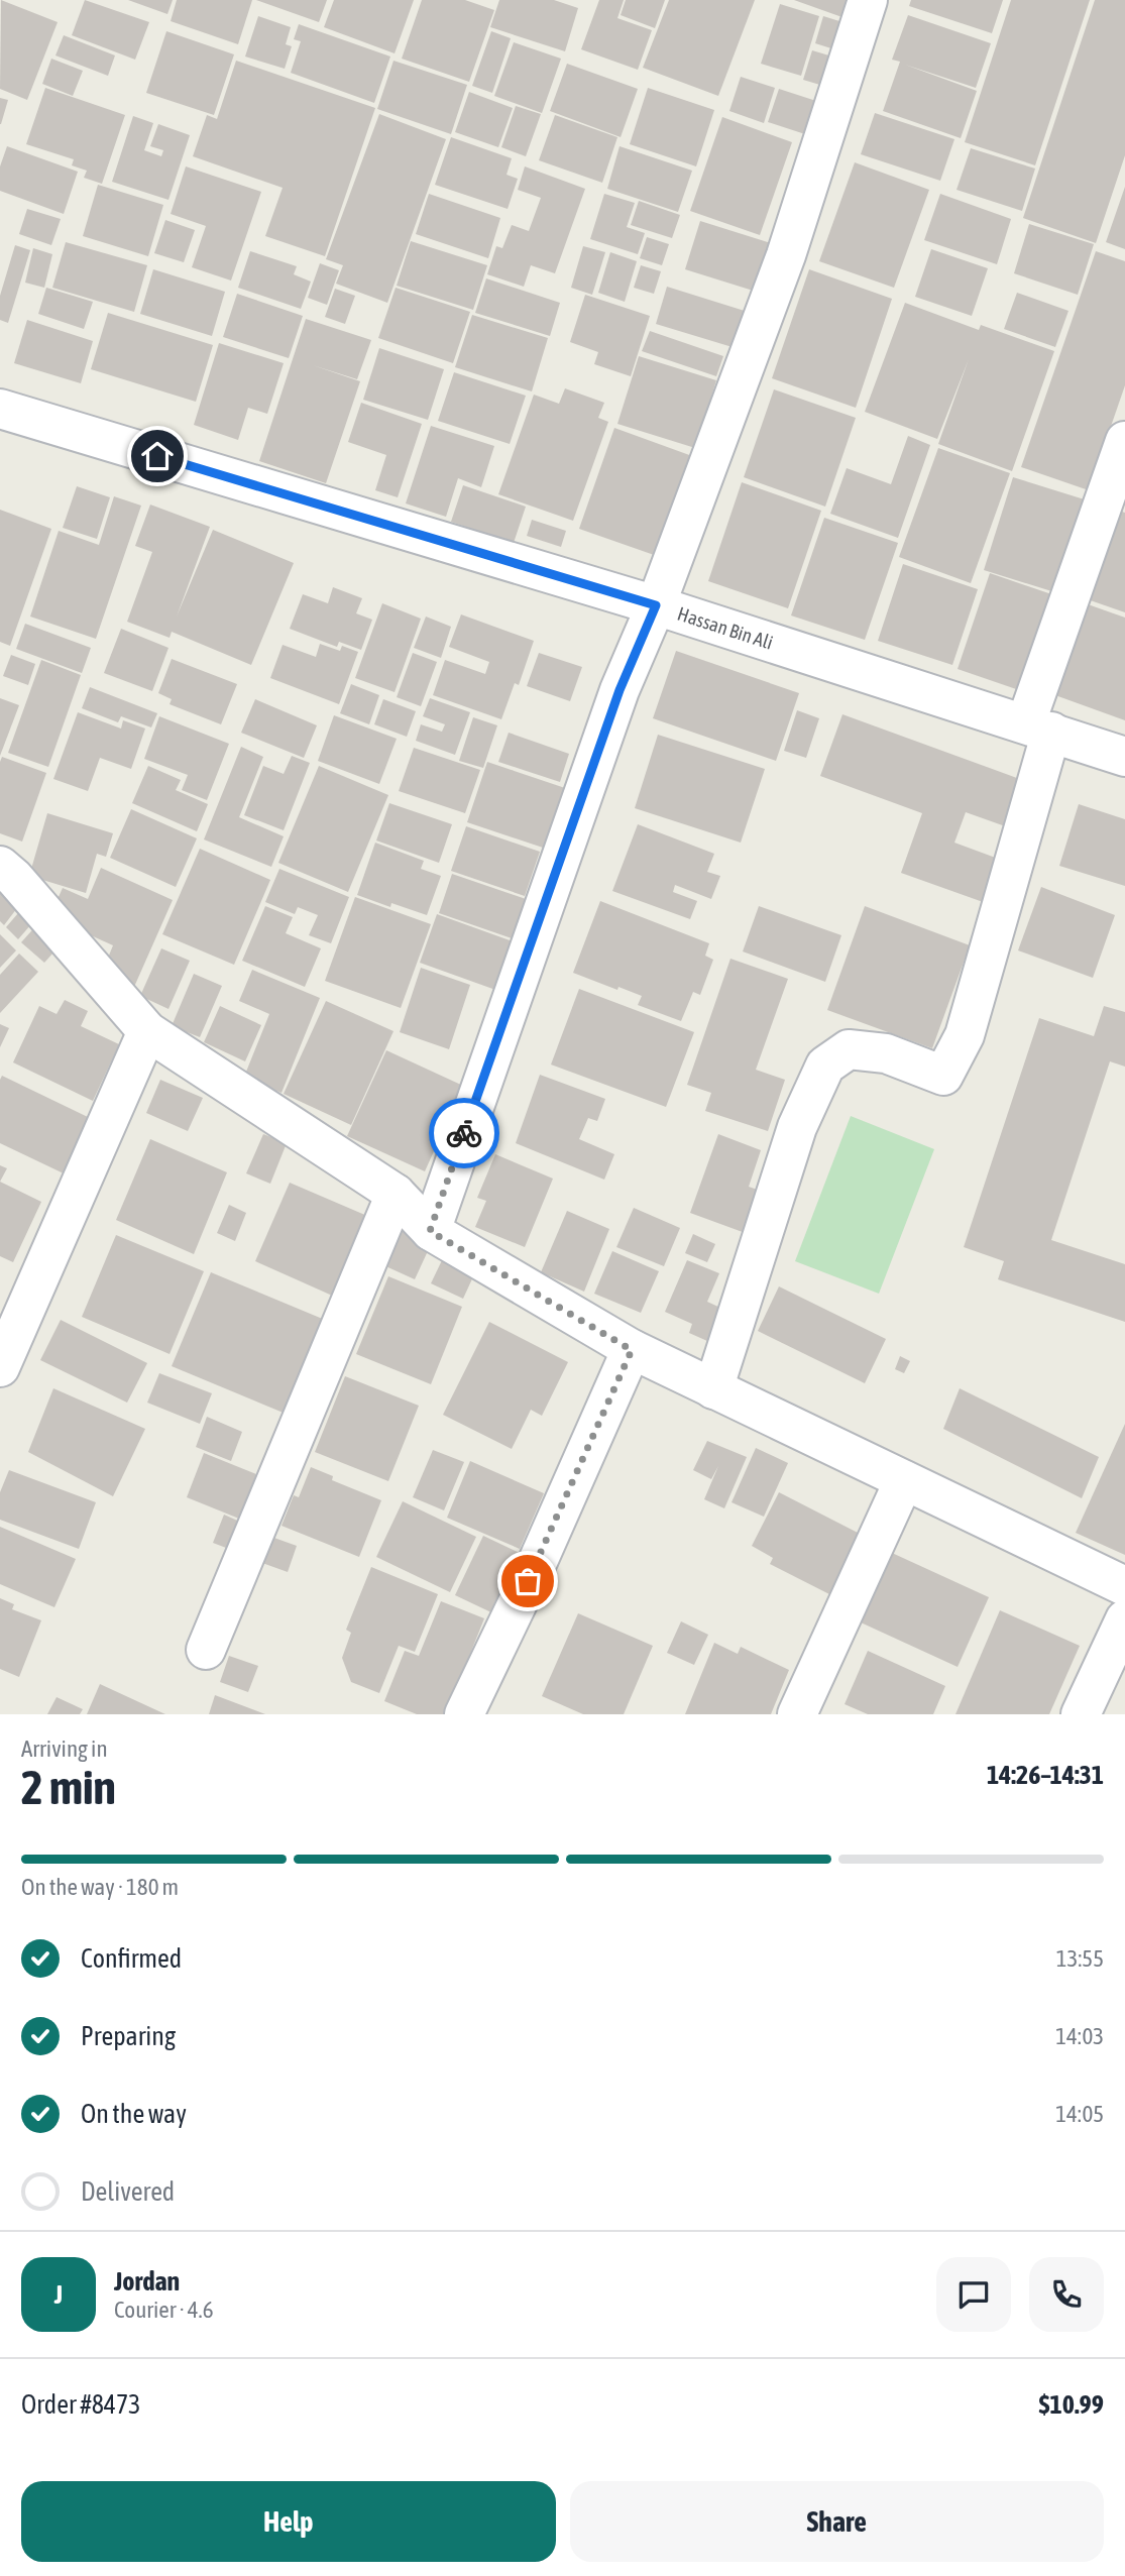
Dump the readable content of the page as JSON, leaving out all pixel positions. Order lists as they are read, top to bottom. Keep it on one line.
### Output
{"streets":{"street":["Hassan Bin Ali"]},"page":{"heading":["2 min","Arriving in","14:26–14:31"],"panel":["Jordan","Courier · 4.6","Order #8473","$10.99"],"bar":"On the way · 180 m","list":[["Confirmed","13:55"],["Preparing","14:03"],["On the way","14:05"],"Delivered"],"round":"J","buttons":["Help","Share"]}}
